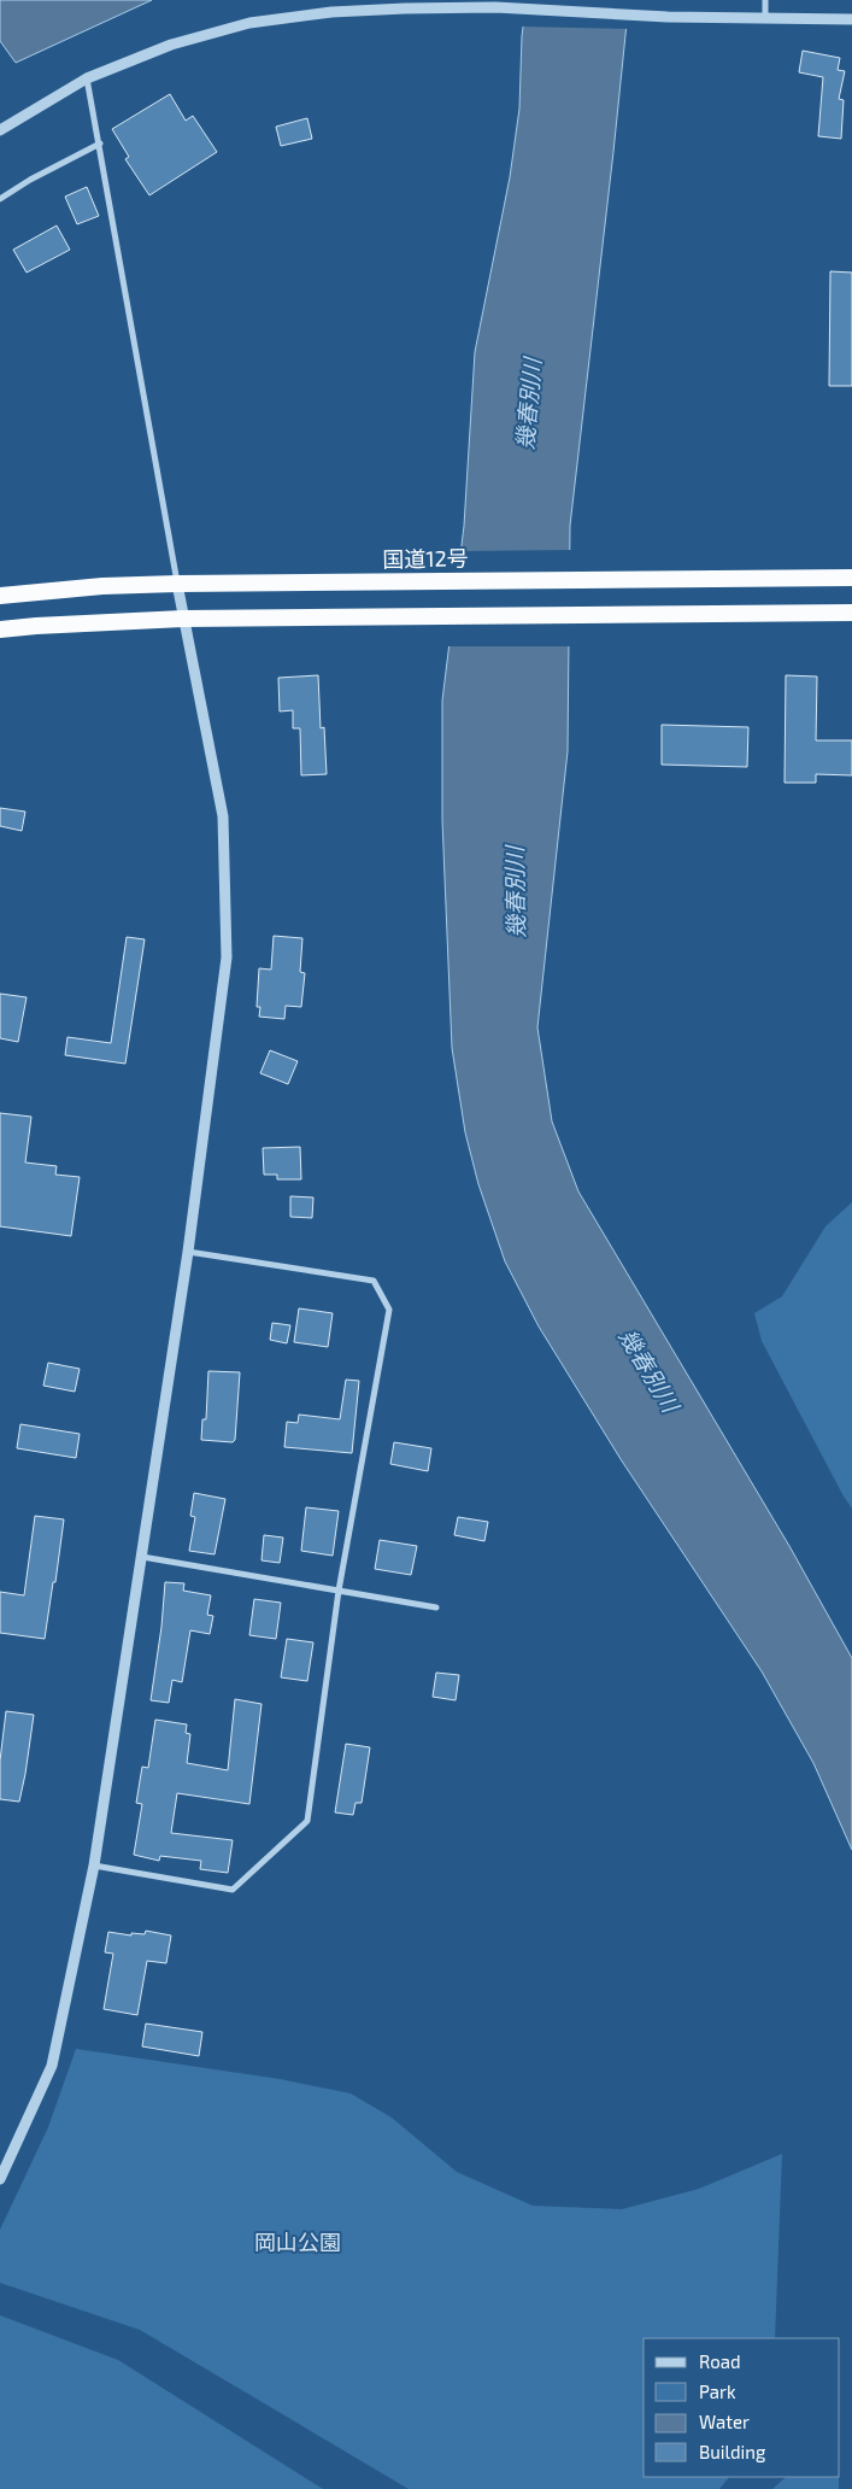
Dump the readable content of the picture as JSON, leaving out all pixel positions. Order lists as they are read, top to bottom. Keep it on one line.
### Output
{"streets":{"highway":["国道12号"]},"water":["幾春別川"],"parks":["岡山公園"],"legend":["Road","Park","Water","Building"]}
